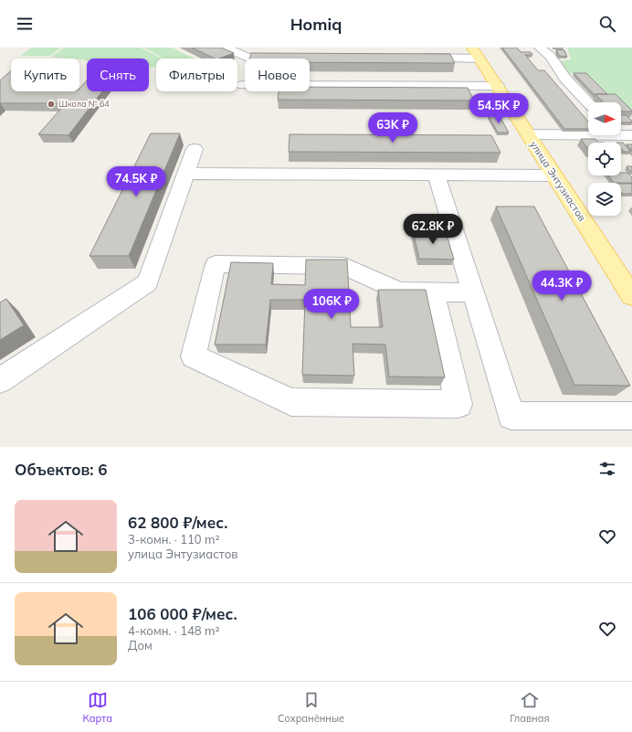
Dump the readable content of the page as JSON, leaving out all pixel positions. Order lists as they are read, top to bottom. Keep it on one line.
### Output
{"streets":{"main road":["улица Энтузиастов"]},"places":["Школа № 64"],"north":"right","page":{"header":"Homiq","chip":["Купить","Снять","Фильтры","Новое"],"price":["54.5K ₽","63K ₽","74.5K ₽","62.8K ₽","44.3K ₽","106K ₽"],"heading":"Объектов: 6","list":[{"name":"62 800 ₽/мес.","note":"3-комн. · 110 m² · улица Энтузиастов"},{"name":"106 000 ₽/мес.","note":"4-комн. · 148 m² · Дом"}],"tabs":["Карта","Сохранённые","Главная"]}}
